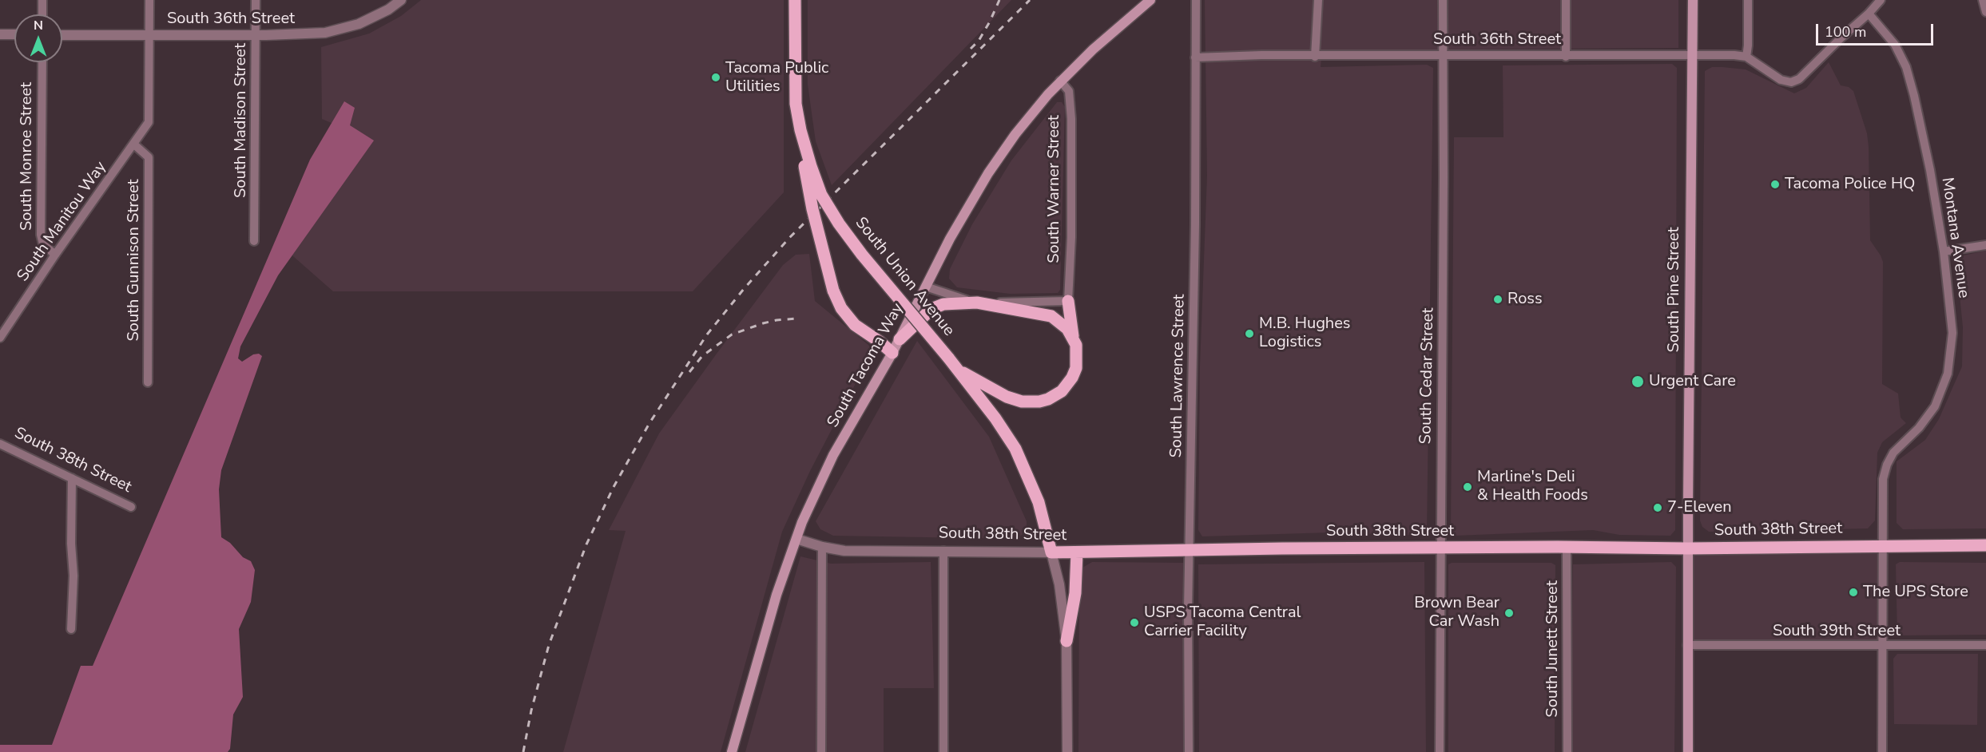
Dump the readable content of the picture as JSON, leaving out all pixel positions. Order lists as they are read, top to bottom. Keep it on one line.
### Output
{"streets":{"main road":["South Union Avenue","South Pine Street","South Tacoma Way","South 38th Street"],"street":["South 36th Street","South Madison Street","South Monroe Street","South Warner Street","South Manitou Way","Montana Avenue","South Gunnison Street","South Lawrence Street","South Cedar Street","South 39th Street","South Junett Street"]},"crossings":[["South 36th Street","South Madison Street"],["South 36th Street","South Manitou Way"],["South 36th Street","South Pine Street"],["South 36th Street","South Lawrence Street"],["South 36th Street","South Cedar Street"],["South Monroe Street","South Manitou Way"],["South Warner Street","South Tacoma Way"],["South Manitou Way","South Gunnison Street"],["Montana Avenue","South 38th Street"],["South Union Avenue","South 38th Street"],["South Pine Street","South 38th Street"],["South Pine Street","South 39th Street"],["South Tacoma Way","South 38th Street"],["South Lawrence Street","South 38th Street"],["South Cedar Street","South 38th Street"],["South 38th Street","South Junett Street"]],"places":["Tacoma Public Utilities","Tacoma Police HQ","Ross","M.B. Hughes Logistics","Urgent Care","Marline's Deli & Health Foods","7-Eleven","The UPS Store","Brown Bear Car Wash","USPS Tacoma Central Carrier Facility"],"scale_bar":"100 m","north":"top"}
